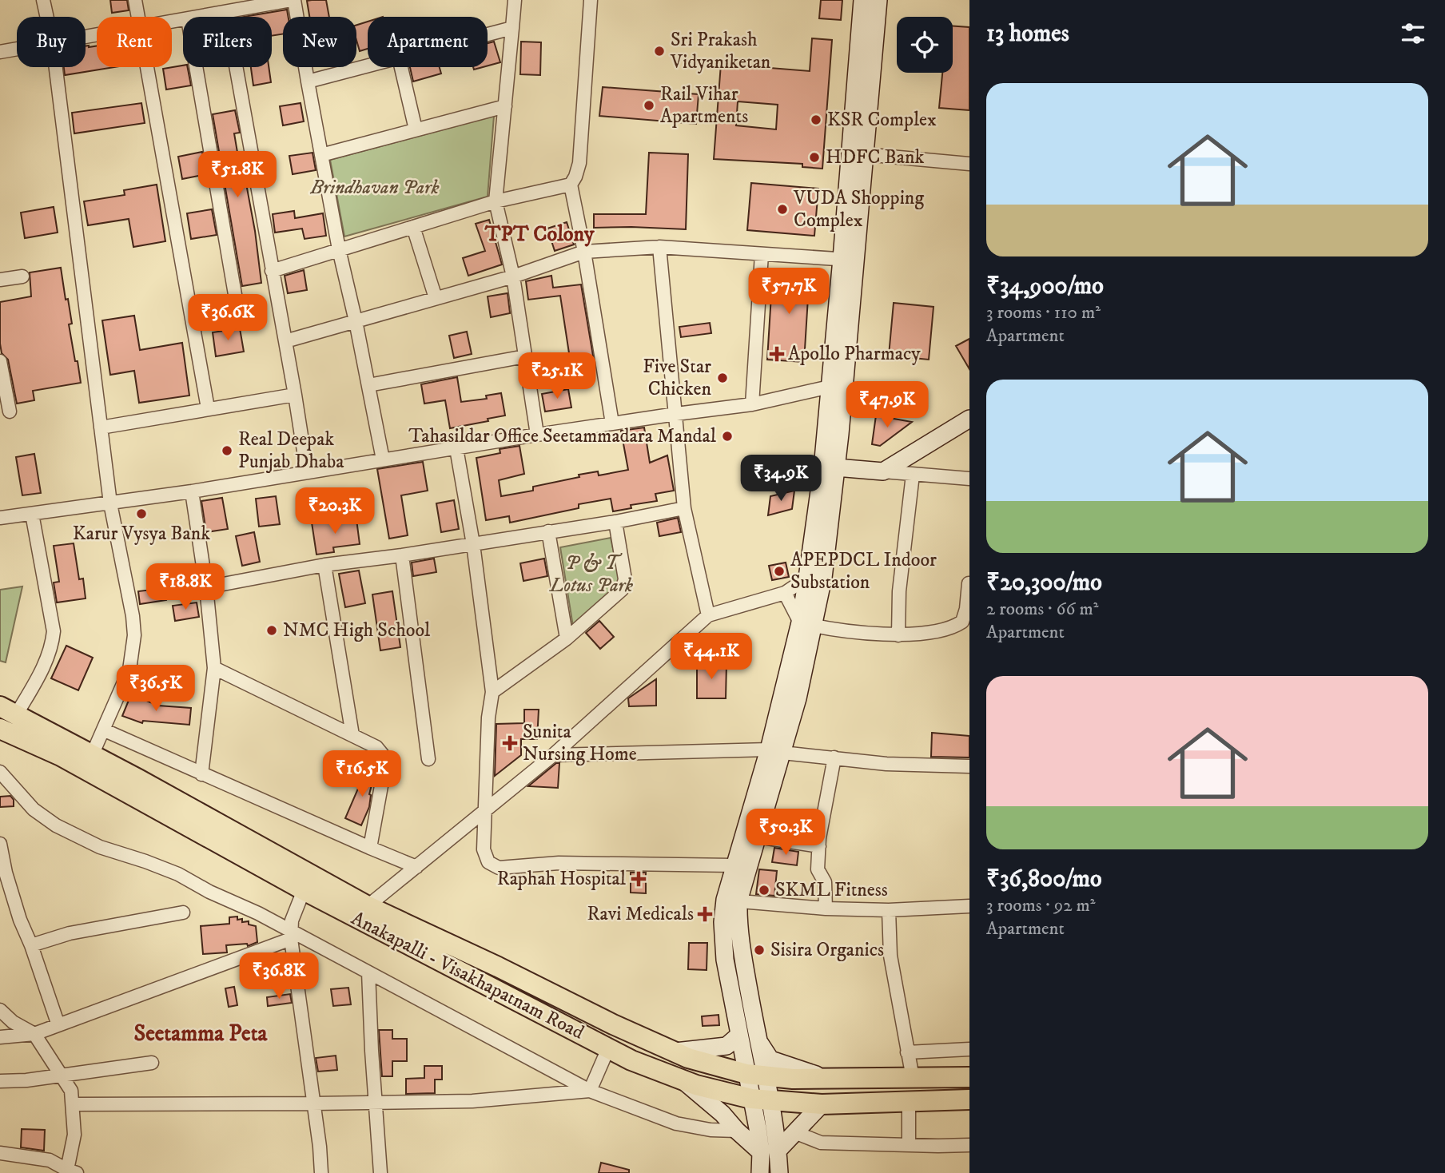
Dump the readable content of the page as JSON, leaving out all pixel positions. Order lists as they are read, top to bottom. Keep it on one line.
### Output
{"streets":{"main road":["Anakapalli - Visakhapatnam Road"]},"districts":["TPT Colony","Seetamma Peta"],"parks":["Brindhavan Park","P & T Lotus Park"],"places":{"other":["Sri Prakash Vidyaniketan","Rail Vihar Apartments","KSR Complex","HDFC Bank","VUDA Shopping Complex","Five Star Chicken","Tahasildar Office Seetammadara Mandal","Real Deepak Punjab Dhaba","Karur Vysya Bank","APEPDCL Indoor Substation","NMC High School","SKML Fitness","Sisira Organics"],"health":["Apollo Pharmacy","Sunita Nursing Home","Raphah Hospital","Ravi Medicals"]},"page":{"heading":"13 homes","chip":["Buy","Rent","Filters","New","Apartment"],"list":[{"name":"₹34,900/mo","note":"3 rooms · 110 m² · Apartment"},{"name":"₹20,300/mo","note":"2 rooms · 66 m² · Apartment"},{"name":"₹36,800/mo","note":"3 rooms · 92 m² · Apartment"}],"price":["₹51.8K","₹57.7K","₹36.6K","₹25.1K","₹47.9K","₹34.9K","₹20.3K","₹18.8K","₹44.1K","₹36.5K","₹16.5K","₹50.3K","₹36.8K"]}}
